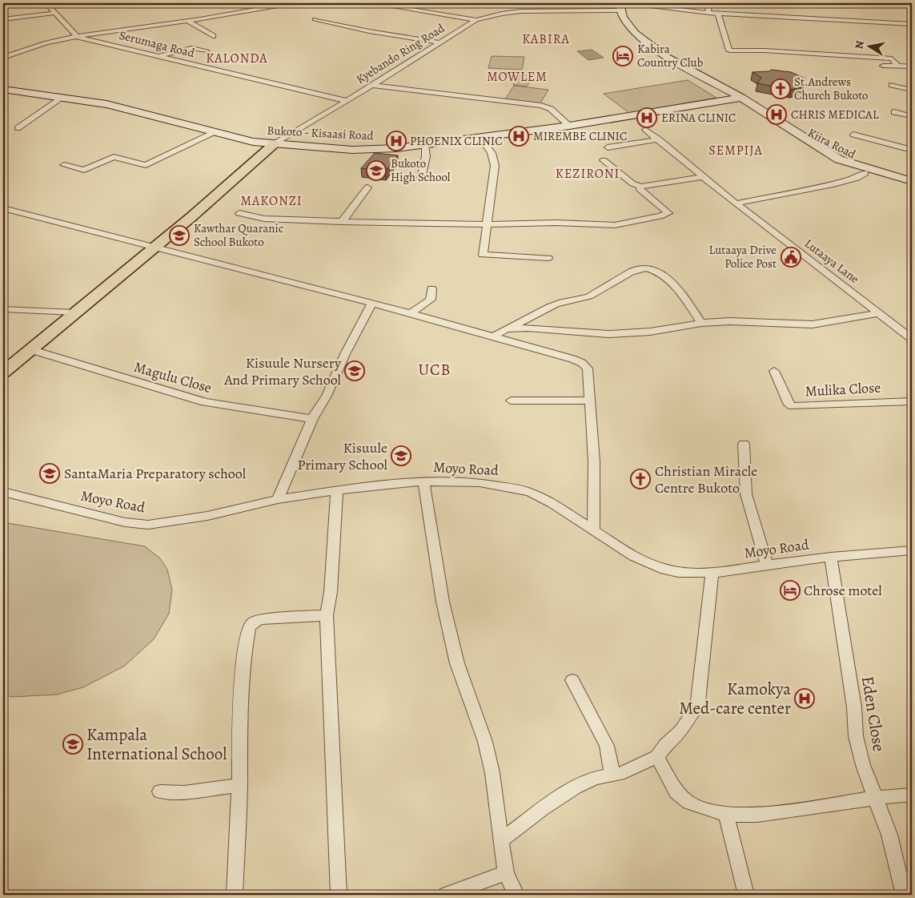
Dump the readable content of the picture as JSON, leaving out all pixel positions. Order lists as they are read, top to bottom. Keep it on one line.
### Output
{"streets":{"main road":["Bukoto - Kisaasi Road","Kiira Road"],"street":["Serumaga Road","Kyebando Ring Road","Lutaaya Lane","Magulu Close","Mulika Close","Moyo Road","Eden Close"]},"crossings":[["Serumaga Road","Kyebando Ring Road"],["Kyebando Ring Road","Bukoto - Kisaasi Road"],["Kyebando Ring Road","Kiira Road"],["Bukoto - Kisaasi Road","Kiira Road"],["Moyo Road","Eden Close"]],"districts":["KABIRA","KALONDA","MOWLEM","SEMPIJA","KEZIRONI","MAKONZI","UCB"],"places":{"hotel":["Kabira Country Club","Chrose motel"],"church":["St.Andrews Church Bukoto","Christian Miracle Centre Bukoto"],"hospital":["CHRIS MEDICAL","ERINA CLINIC","MIREMBE CLINIC","PHOENIX CLINIC","Kamokya Med-care center"],"school or university":["Bukoto High School","Kawthar Quaranic School Bukoto","Kisuule Nursery And Primary School","Kisuule Primary School","SantaMaria Preparatory school","Kampala International School"],"public building":["Lutaaya Drive Police Post"]},"north":"left"}
